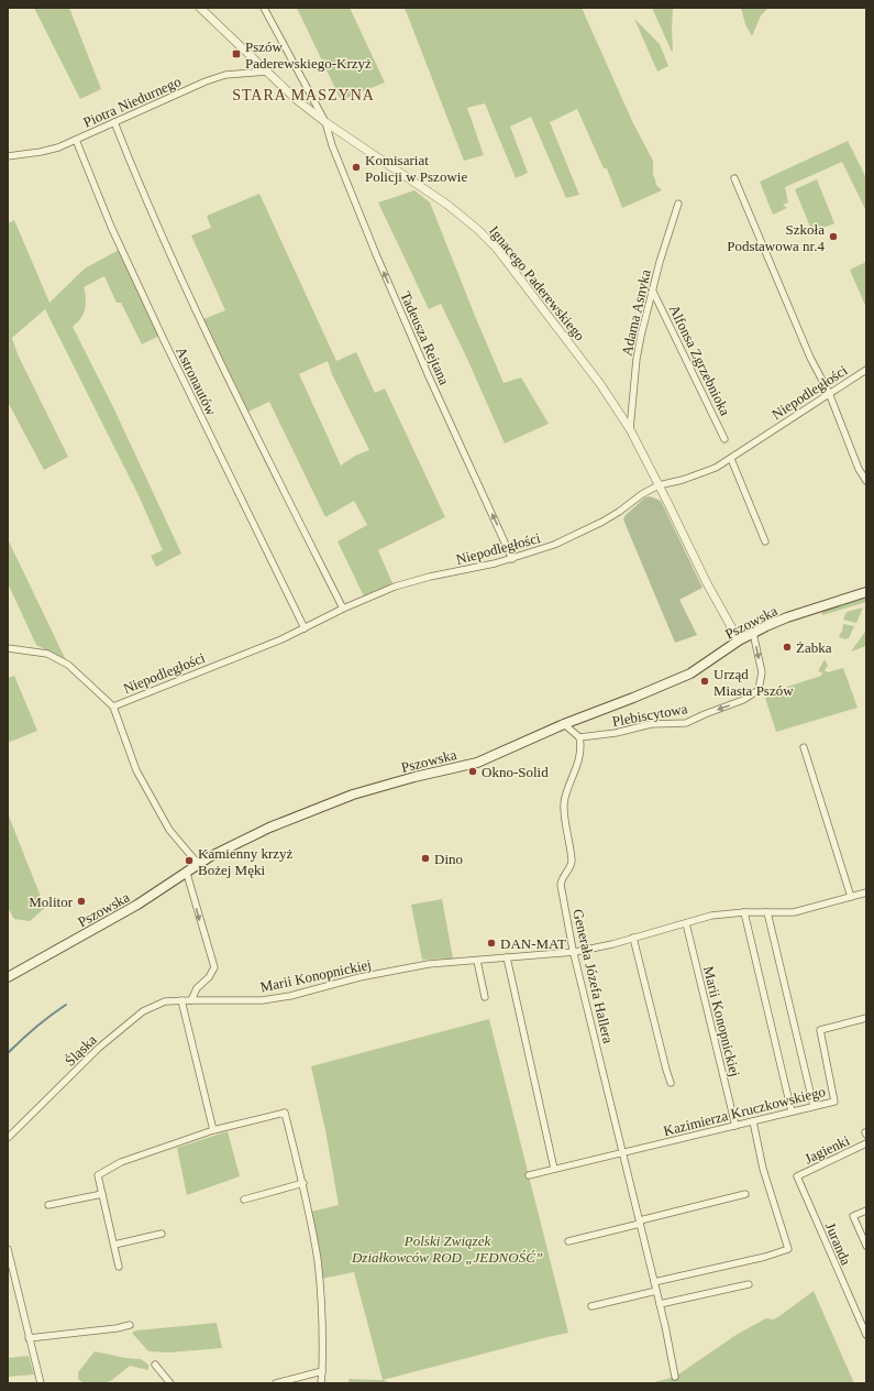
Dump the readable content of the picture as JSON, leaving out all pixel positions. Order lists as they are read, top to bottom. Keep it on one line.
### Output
{"streets":{"main road":["Pszowska"],"street":["Piotra Niedurnego","Ignacego Paderewskiego","Adama Asnyka","Tadeusza Rejtana","Alfonsa Zgrzebnioka","Astronautów","Niepodległości","Plebiscytowa","Marii Konopnickiej","Generała Józefa Hallera","Śląska","Kazimierza Kruczkowskiego","Jagienki","Juranda"]},"crossings":[["Piotra Niedurnego","Ignacego Paderewskiego"],["Piotra Niedurnego","Astronautów"],["Ignacego Paderewskiego","Adama Asnyka"],["Ignacego Paderewskiego","Tadeusza Rejtana"],["Ignacego Paderewskiego","Niepodległości"],["Ignacego Paderewskiego","Pszowska"],["Adama Asnyka","Alfonsa Zgrzebnioka"],["Tadeusza Rejtana","Niepodległości"],["Astronautów","Niepodległości"],["Pszowska","Plebiscytowa"],["Plebiscytowa","Generała Józefa Hallera"],["Marii Konopnickiej","Generała Józefa Hallera"],["Marii Konopnickiej","Śląska"],["Marii Konopnickiej","Kazimierza Kruczkowskiego"],["Generała Józefa Hallera","Kazimierza Kruczkowskiego"],["Jagienki","Juranda"]],"one_way":["Tadeusza Rejtana","Plebiscytowa"],"districts":["STARA MASZYNA"],"parks":["Polski Związek Działkowców ROD „JEDNOŚĆ”"],"places":{"transit":["Pszów Paderewskiego-Krzyż"],"other":["Komisariat Policji w Pszowie","Szkoła Podstawowa nr.4","Żabka","Urząd Miasta Pszów","Okno-Solid","Dino","Kamienny krzyż Bożej Męki","Molitor","DAN-MAT"]}}
